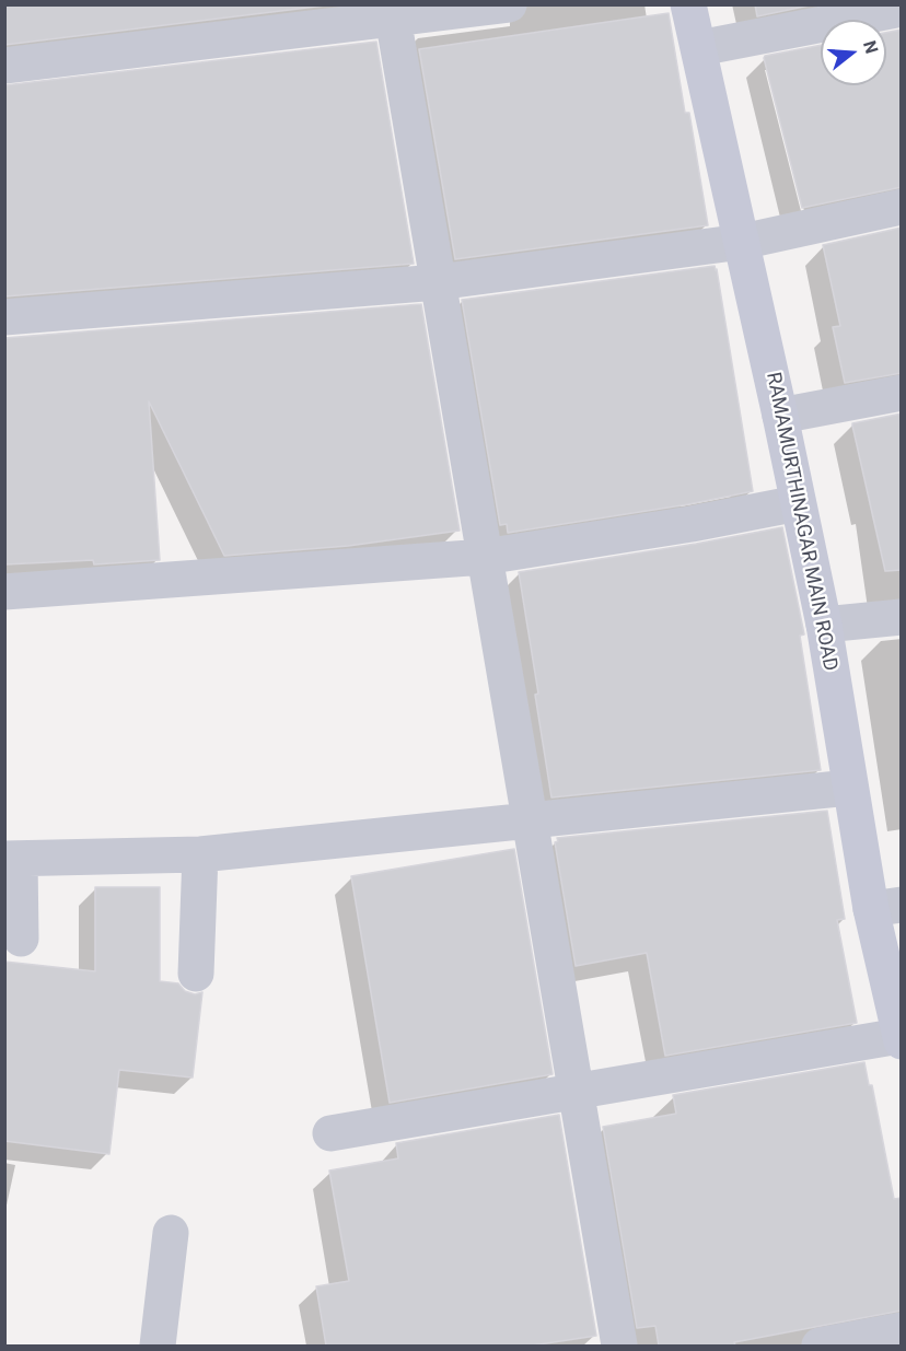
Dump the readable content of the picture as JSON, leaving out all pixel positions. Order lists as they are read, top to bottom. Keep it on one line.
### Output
{"streets":{"main road":["RAMAMURTHINAGAR MAIN ROAD"]},"north":"right"}
